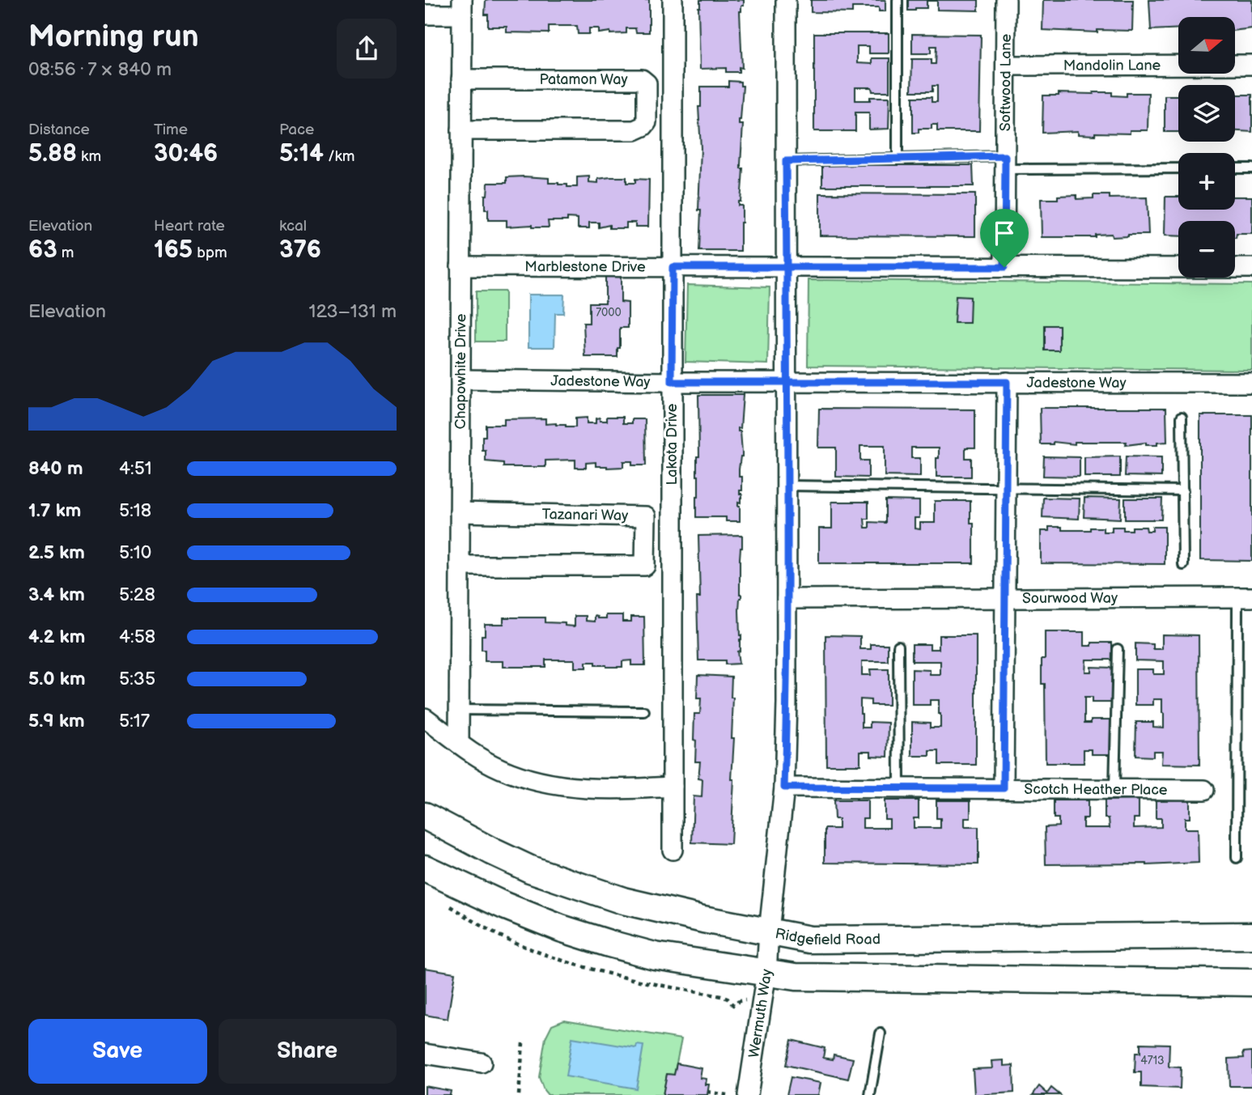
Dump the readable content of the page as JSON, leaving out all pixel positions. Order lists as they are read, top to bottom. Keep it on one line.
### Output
{"streets":{"main road":["Ridgefield Road"],"street":["Mandolin Lane","Patamon Way","Softwood Lane","Marblestone Drive","Chapowhite Drive","Jadestone Way","Lakota Drive","Tazanari Way","Sourwood Way","Scotch Heather Place","Wermuth Way"]},"crossings":[["Mandolin Lane","Softwood Lane"],["Patamon Way","Chapowhite Drive"],["Softwood Lane","Marblestone Drive"],["Marblestone Drive","Chapowhite Drive"],["Marblestone Drive","Lakota Drive"],["Marblestone Drive","Wermuth Way"],["Chapowhite Drive","Jadestone Way"],["Chapowhite Drive","Tazanari Way"],["Jadestone Way","Lakota Drive"],["Jadestone Way","Wermuth Way"],["Sourwood Way","Wermuth Way"],["Scotch Heather Place","Wermuth Way"],["Ridgefield Road","Wermuth Way"]],"house_numbers":["7000","4713"],"north":"right","page":{"heading":["Morning run","08:56 · 7 × 840 m"],"map_buttons":["+","−"],"stats":[["Distance","5.88 km"],["Time","30:46"],["Pace","5:14 /km"],["Elevation","63 m"],["Heart rate","165 bpm"],["kcal","376"]],"chart":["Elevation","123–131 m"],"list":[{"name":"840 m","note":"4:51"},{"name":"1.7 km","note":"5:18"},{"name":"2.5 km","note":"5:10"},{"name":"3.4 km","note":"5:28"},{"name":"4.2 km","note":"4:58"},{"name":"5.0 km","note":"5:35"},{"name":"5.9 km","note":"5:17"}],"buttons":["Save","Share"]}}
